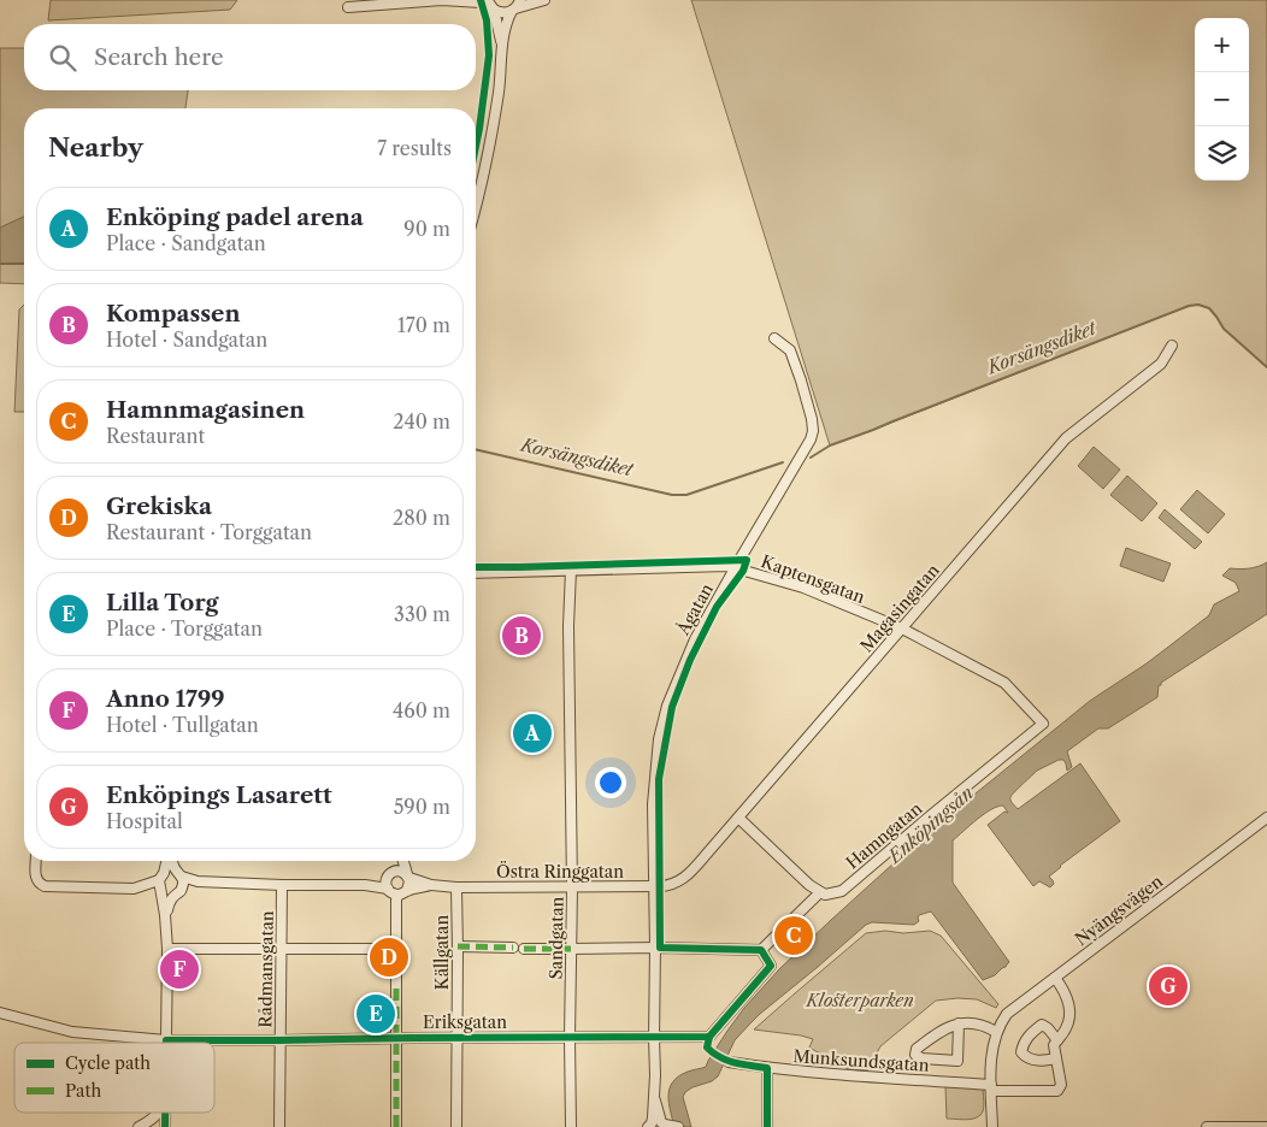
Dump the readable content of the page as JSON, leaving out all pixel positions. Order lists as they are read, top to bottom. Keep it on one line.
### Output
{"streets":{"street":["Kaptensgatan","Magasingatan","Ågatan","Hamngatan","Östra Ringgatan","Nyängsvägen","Sandgatan","Källgatan","Rådmansgatan","Eriksgatan","Munksundsgatan"]},"crossings":[["Kaptensgatan","Magasingatan"],["Kaptensgatan","Ågatan"],["Kaptensgatan","Hamngatan"],["Kaptensgatan","Sandgatan"],["Magasingatan","Ågatan"],["Magasingatan","Östra Ringgatan"],["Ågatan","Östra Ringgatan"],["Ågatan","Eriksgatan"],["Östra Ringgatan","Sandgatan"],["Östra Ringgatan","Källgatan"],["Nyängsvägen","Munksundsgatan"],["Sandgatan","Eriksgatan"],["Källgatan","Eriksgatan"],["Rådmansgatan","Eriksgatan"]],"water":["Korsängsdiket","Enköpingsån"],"parks":["Klosterparken"],"legend":["Cycle path","Path"],"page":{"map_buttons":["+","−"],"search":"Search here","heading":["Nearby","7 results"],"list":[{"mark":"A","name":"Enköping padel arena","note":"Place · Sandgatan","value":"90 m"},{"mark":"B","name":"Kompassen","note":"Hotel · Sandgatan","value":"170 m"},{"mark":"C","name":"Hamnmagasinen","note":"Restaurant","value":"240 m"},{"mark":"D","name":"Grekiska","note":"Restaurant · Torggatan","value":"280 m"},{"mark":"E","name":"Lilla Torg","note":"Place · Torggatan","value":"330 m"},{"mark":"F","name":"Anno 1799","note":"Hotel · Tullgatan","value":"460 m"},{"mark":"G","name":"Enköpings Lasarett","note":"Hospital","value":"590 m"}],"pins":["B","A","C","D","F","G","E"]}}
